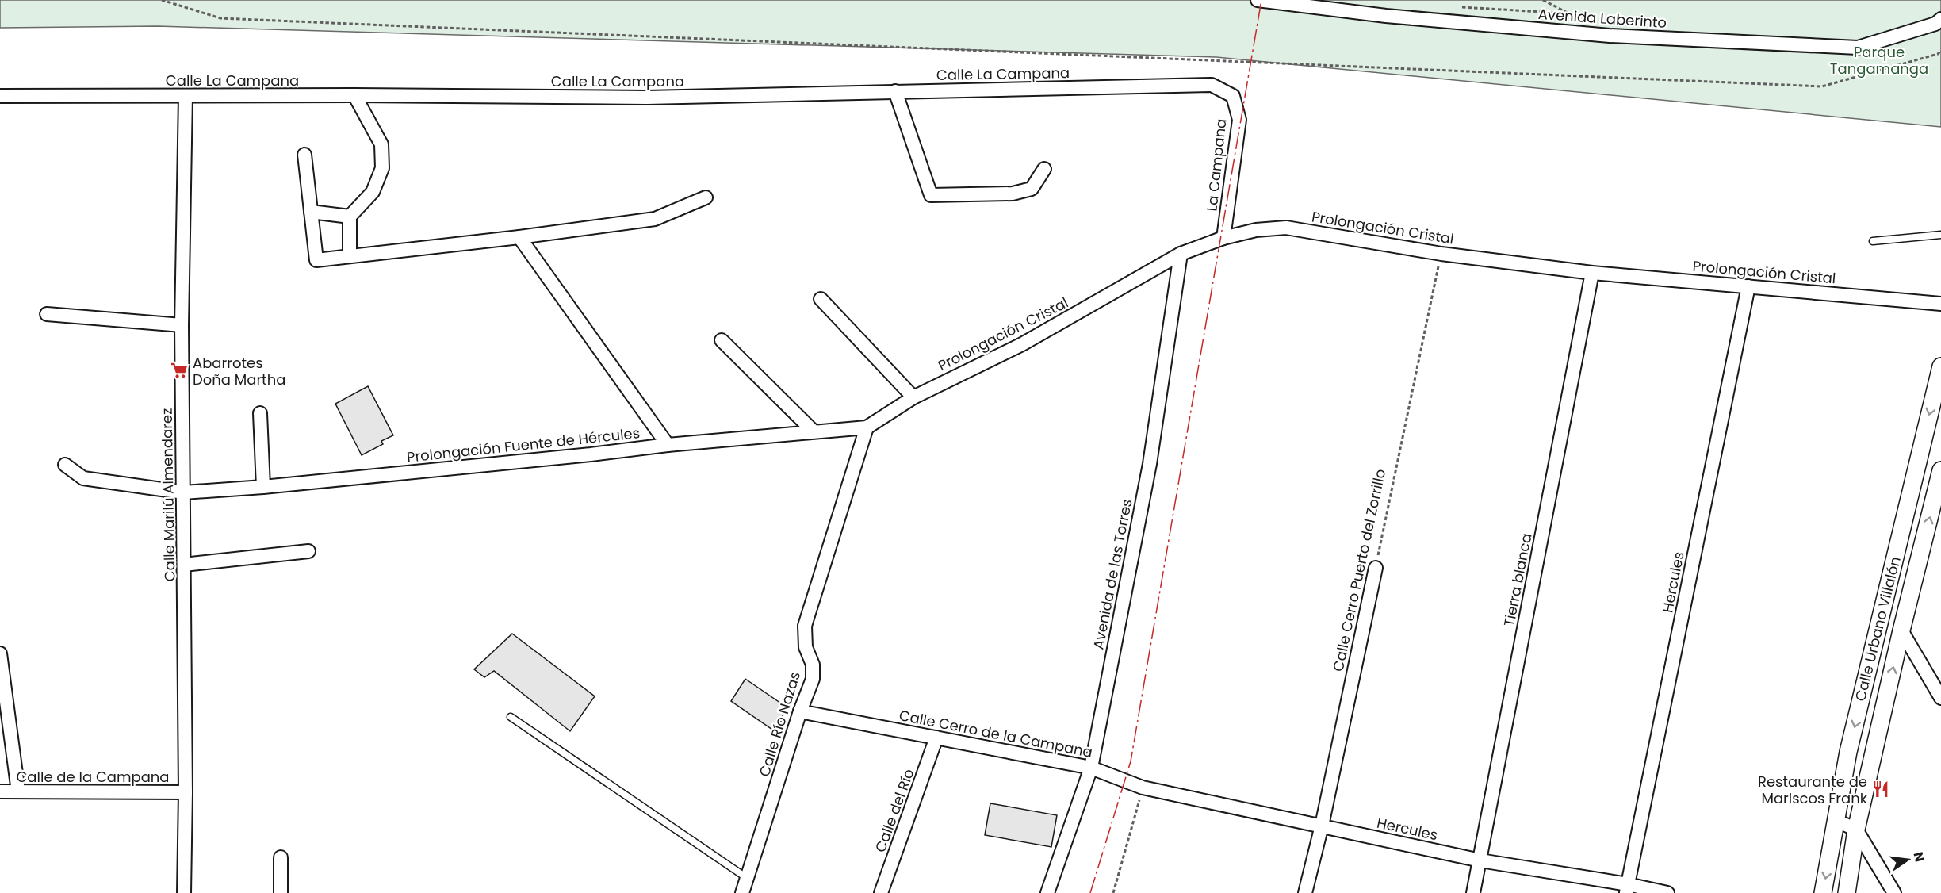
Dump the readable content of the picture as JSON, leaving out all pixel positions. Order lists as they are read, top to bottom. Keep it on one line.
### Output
{"streets":{"street":["Avenida Laberinto","Calle La Campana","La Campana","Prolongación Cristal","Prolongación Fuente de Hércules","Calle Marilú Almendarez","Calle Cerro Puerto del Zorrillo","Avenida de las Torres","Tierra blanca","Hercules","Calle Urbano Villalón","Calle Río Nazas","Calle Cerro de la Campana","Calle de la Campana","Calle del Río"]},"crossings":[["Calle La Campana","La Campana"],["Calle La Campana","Calle Marilú Almendarez"],["La Campana","Prolongación Cristal"],["Prolongación Cristal","Prolongación Fuente de Hércules"],["Prolongación Cristal","Calle Cerro Puerto del Zorrillo"],["Prolongación Cristal","Avenida de las Torres"],["Prolongación Cristal","Tierra blanca"],["Prolongación Cristal","Hercules"],["Prolongación Cristal","Calle Río Nazas"],["Prolongación Fuente de Hércules","Calle Marilú Almendarez"],["Prolongación Fuente de Hércules","Calle Río Nazas"],["Calle Marilú Almendarez","Calle de la Campana"],["Calle Cerro Puerto del Zorrillo","Hercules"],["Calle Cerro Puerto del Zorrillo","Calle Cerro de la Campana"],["Avenida de las Torres","Calle Cerro de la Campana"],["Tierra blanca","Hercules"],["Hercules","Calle Cerro de la Campana"],["Calle Río Nazas","Calle Cerro de la Campana"],["Calle Cerro de la Campana","Calle del Río"]],"parks":["Parque Tangamanga"],"places":{"supermarket":["Abarrotes Doña Martha"],"restaurant":["Restaurante de Mariscos Frank"]},"north":"right"}
